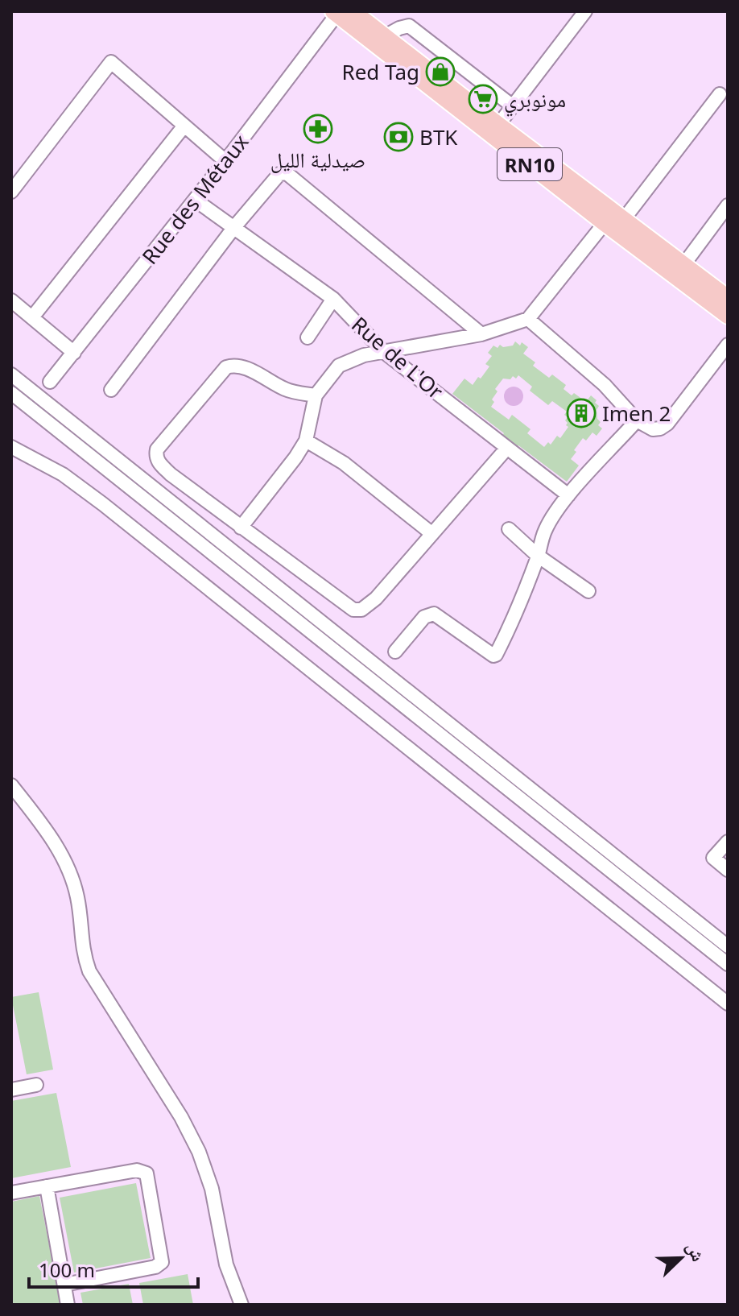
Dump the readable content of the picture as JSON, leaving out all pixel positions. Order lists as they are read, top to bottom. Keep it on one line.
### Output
{"streets":{"main road":["RN10"],"street":["Rue des Métaux","Rue de L'Or"]},"crossings":[["RN10","Rue des Métaux"],["Rue des Métaux","Rue de L'Or"]],"places":{"shop":["Red Tag"],"supermarket":["مونوبري"],"pharmacy":["صيدلية الليل"],"bank":["BTK"],"building":["Imen 2"]},"scale_bar":"100 m","north":"top right"}
